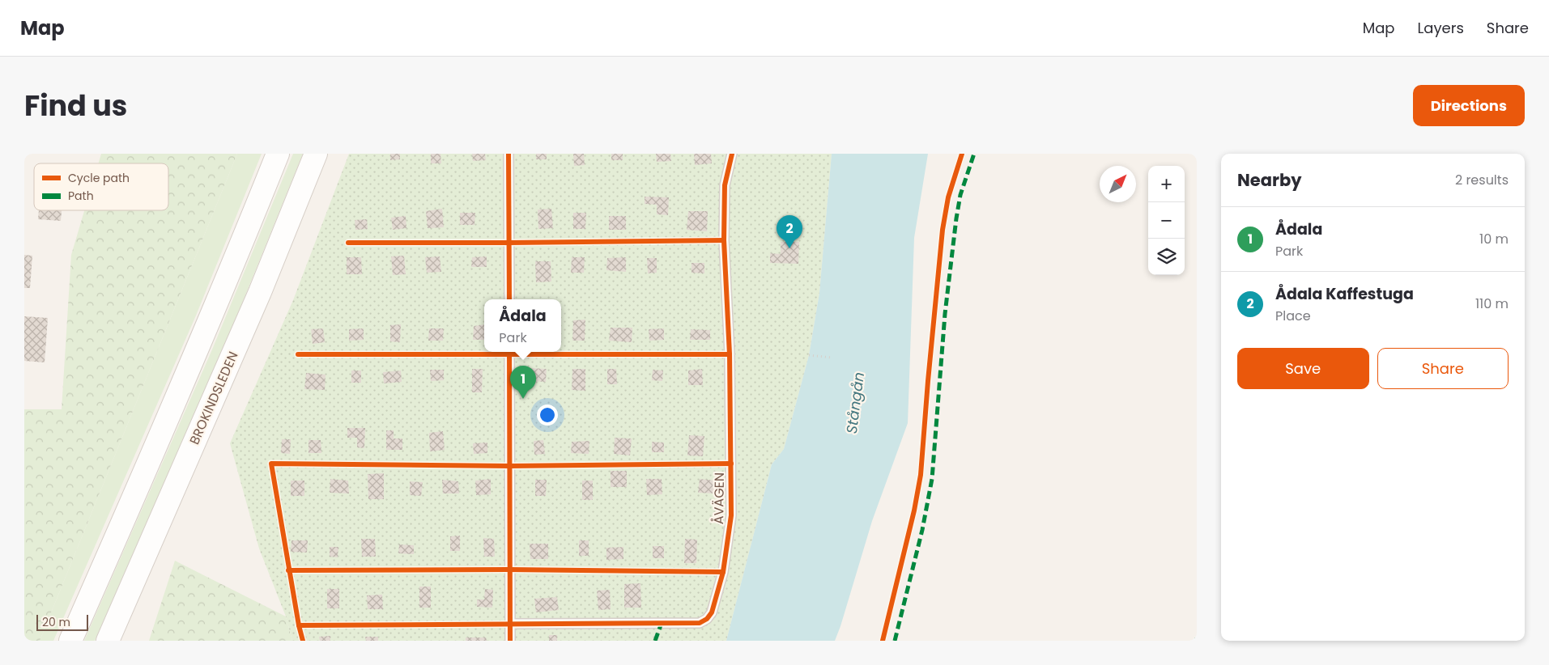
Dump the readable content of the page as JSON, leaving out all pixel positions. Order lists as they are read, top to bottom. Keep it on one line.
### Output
{"streets":{"main road":["BROKINDSLEDEN"],"lane":["ÅVÄGEN"]},"water":["Stångån"],"legend":["Cycle path","Path"],"scale_bar":"20 m","north":"top right","page":{"header":"Map","nav":["Map","Layers","Share"],"title":"Find us","buttons":["Directions",["Save","Share"]],"heading":["Nearby","2 results"],"map_buttons":["+","−"],"list":[{"mark":"1","name":"Ådala","note":"Park","value":"10 m"},{"mark":"2","name":"Ådala Kaffestuga","note":"Place","value":"110 m"}],"pins":["2","1"],"popup":["Ådala","Park"],"scale":"20 m"}}
